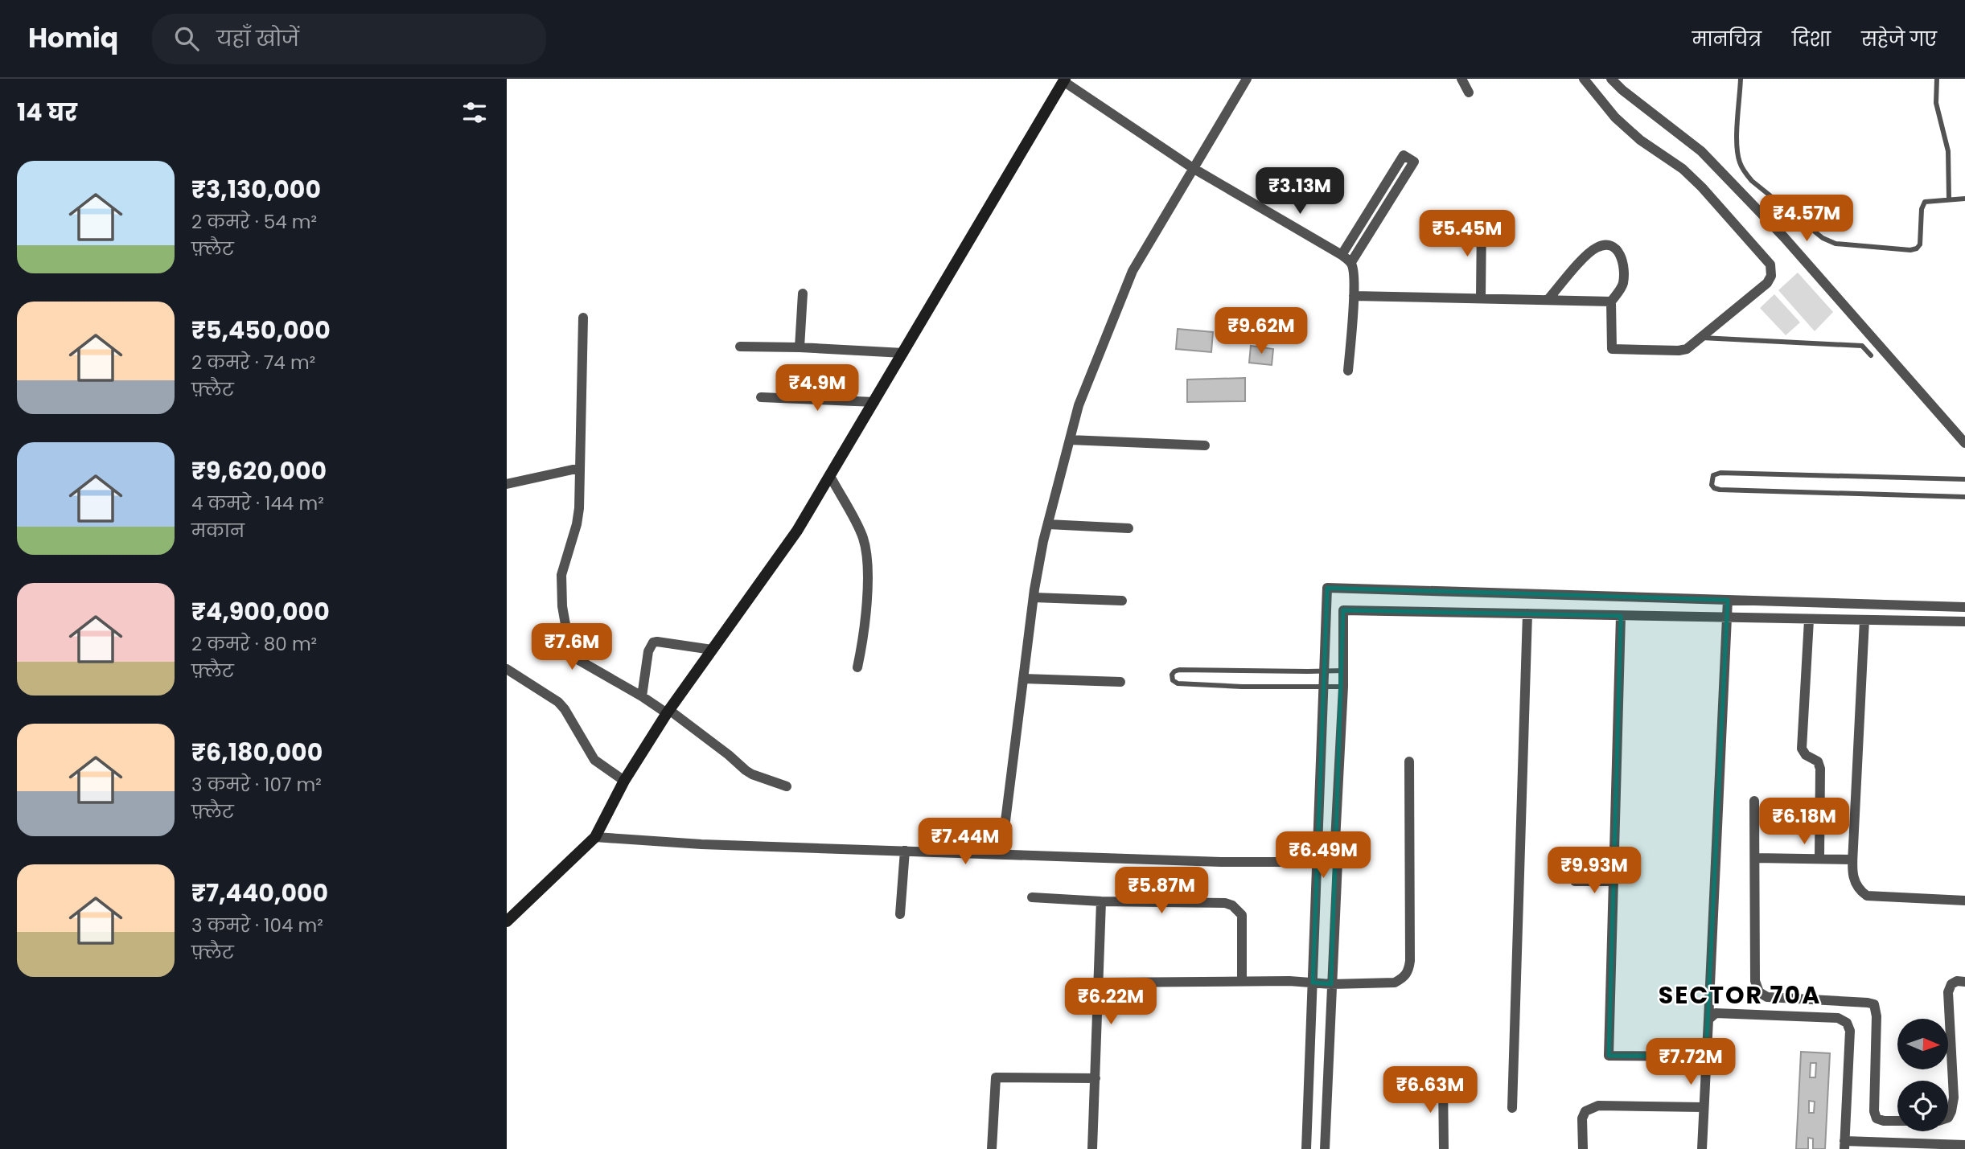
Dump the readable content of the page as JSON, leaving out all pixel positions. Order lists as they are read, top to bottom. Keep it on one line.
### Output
{"districts":["SECTOR 70A"],"north":"right","page":{"header":"Homiq","search":"यहाँ खोजें","nav":["मानचित्र","दिशा","सहेजे गए"],"heading":"14 घर","list":[{"name":"₹3,130,000","note":"2 कमरे · 54 m² · फ़्लैट"},{"name":"₹5,450,000","note":"2 कमरे · 74 m² · फ़्लैट"},{"name":"₹9,620,000","note":"4 कमरे · 144 m² · मकान"},{"name":"₹4,900,000","note":"2 कमरे · 80 m² · फ़्लैट"},{"name":"₹6,180,000","note":"3 कमरे · 107 m² · फ़्लैट"},{"name":"₹7,440,000","note":"3 कमरे · 104 m² · फ़्लैट"}],"price":["₹3.13M","₹4.57M","₹5.45M","₹9.62M","₹4.9M","₹7.6M","₹6.18M","₹7.44M","₹6.49M","₹9.93M","₹5.87M","₹6.22M","₹7.72M","₹6.63M"]}}
